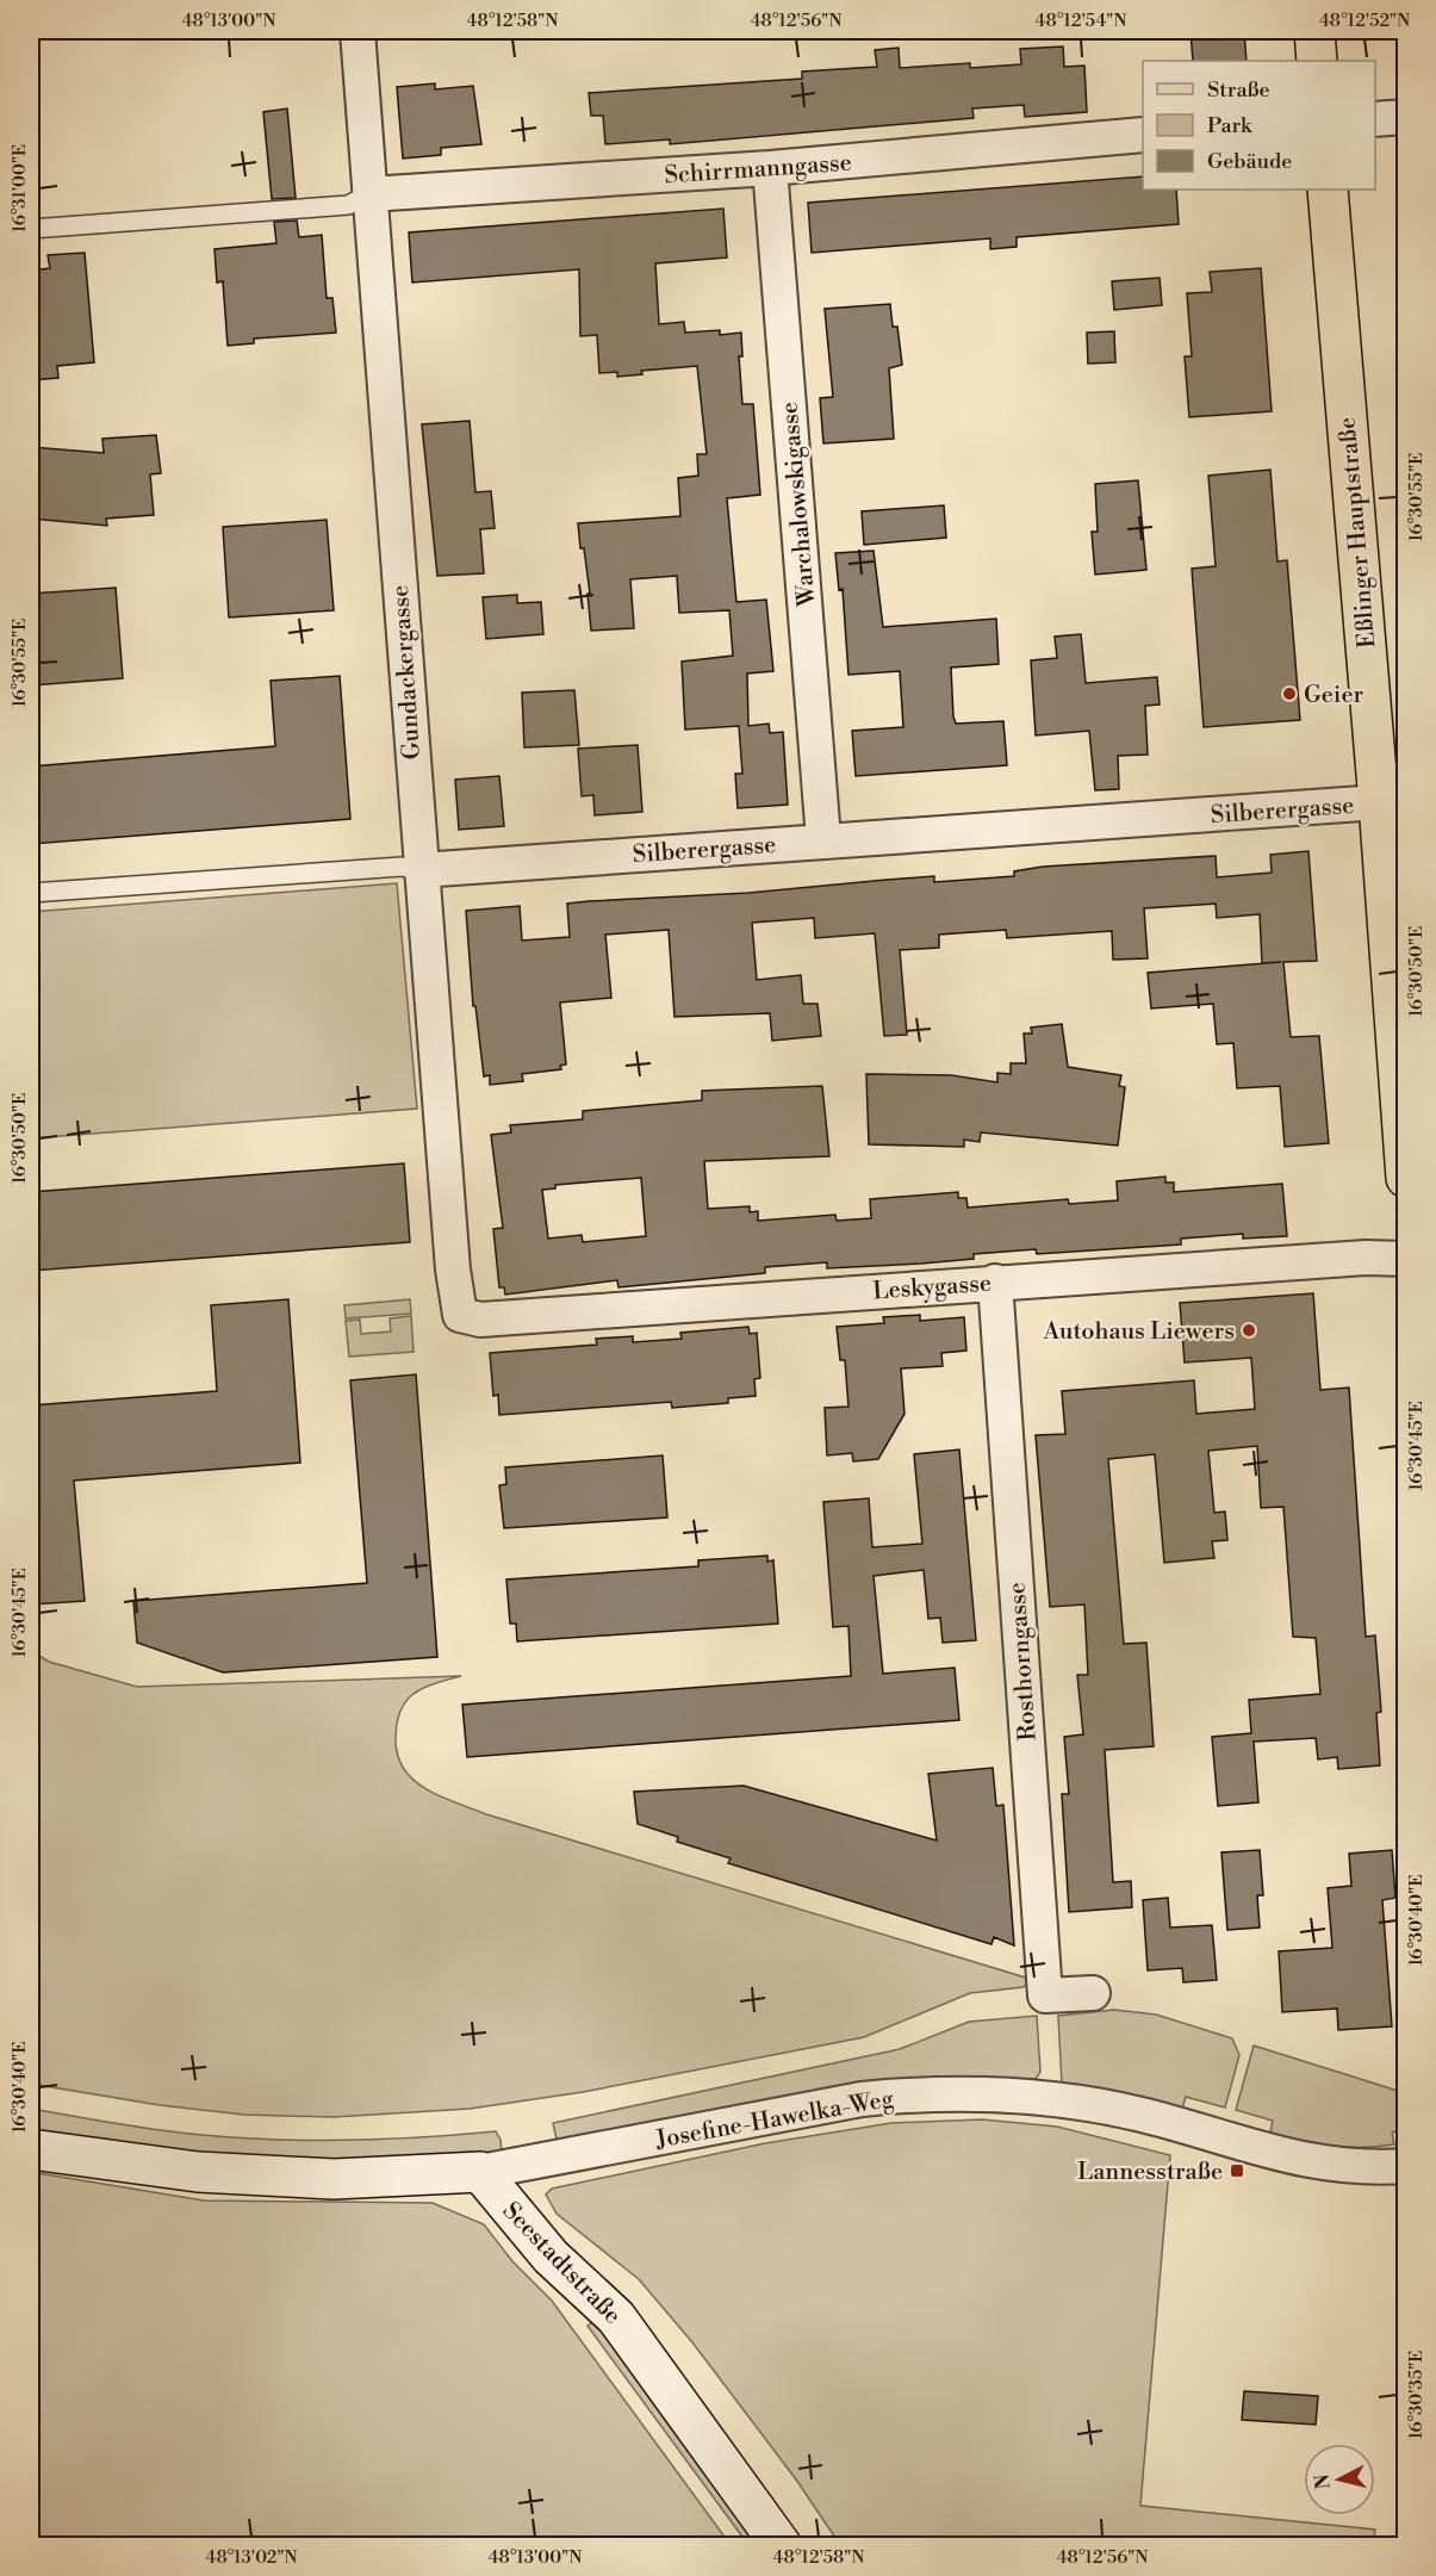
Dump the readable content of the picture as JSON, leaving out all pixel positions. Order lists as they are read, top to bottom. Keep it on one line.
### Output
{"streets":{"main road":["Eßlinger Hauptstraße"],"street":["Schirrmanngasse","Warchalowskigasse","Gundackergasse","Silberergasse","Leskygasse","Rosthorngasse","Josefine-Hawelka-Weg","Seestadtstraße"]},"crossings":[["Schirrmanngasse","Warchalowskigasse"],["Schirrmanngasse","Gundackergasse"],["Warchalowskigasse","Silberergasse"],["Eßlinger Hauptstraße","Silberergasse"],["Gundackergasse","Silberergasse"],["Gundackergasse","Leskygasse"],["Leskygasse","Rosthorngasse"],["Josefine-Hawelka-Weg","Seestadtstraße"]],"places":{"other":["Geier","Autohaus Liewers"],"transit":["Lannesstraße"]},"legend":["Straße","Park","Gebäude"],"north":"left","coordinates":["48°13'00\"N","48°12'58\"N","48°12'56\"N","48°12'54\"N","48°12'52\"N","16°31'00\"E","16°30'55\"E","16°30'50\"E","16°30'45\"E","16°30'40\"E","16°30'35\"E","48°13'02\"N"]}
